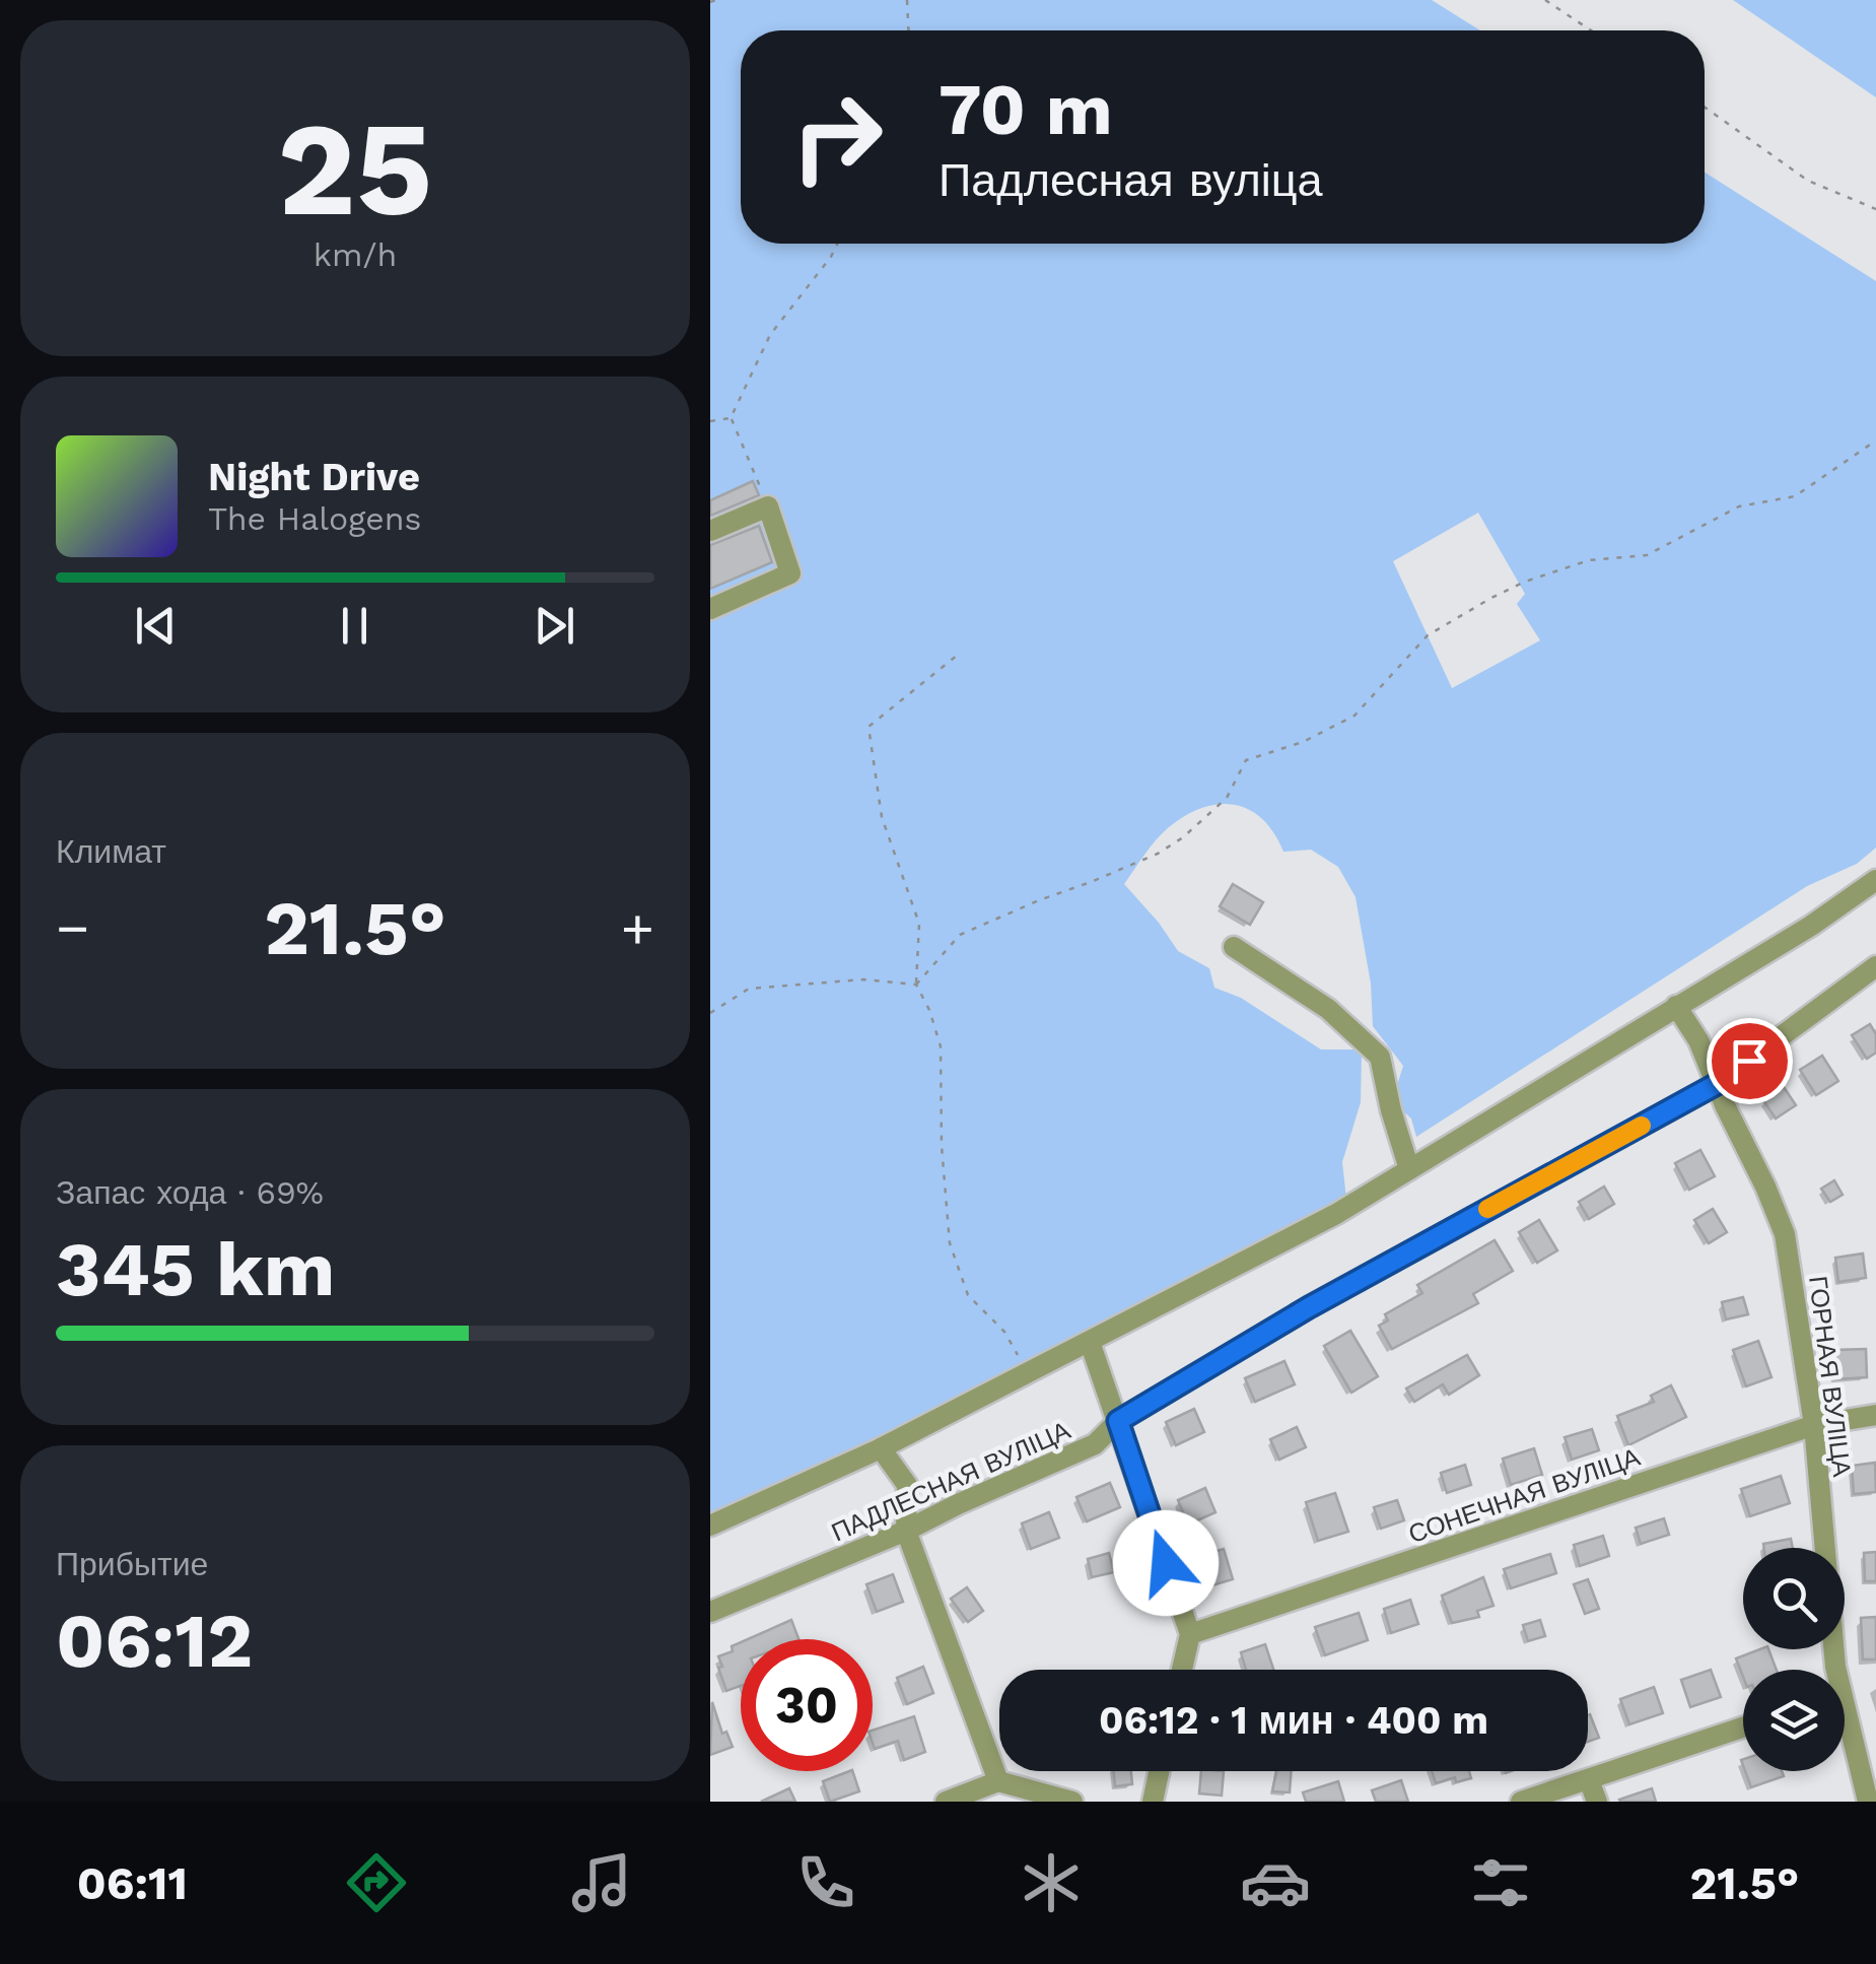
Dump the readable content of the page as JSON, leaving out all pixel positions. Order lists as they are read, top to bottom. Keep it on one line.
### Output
{"streets":{"street":["ГОРНАЯ ВУЛІЦА","ПАДЛЕСНАЯ ВУЛІЦА","СОНЕЧНАЯ ВУЛІЦА"]},"crossings":[["ГОРНАЯ ВУЛІЦА","ПАДЛЕСНАЯ ВУЛІЦА"],["ГОРНАЯ ВУЛІЦА","СОНЕЧНАЯ ВУЛІЦА"]],"page":{"tile":[["25","km/h"],"Климат",["Запас хода · 69%","345 km"],["Прибытие","06:12"]],"turn":["70 m","Падлесная вуліца"],"song":["Night Drive","The Halogens"],"heat":["−","21.5°","+"],"limit":"30","trip":"06:12 · 1 мин · 400 m","tabs":["06:11","21.5°"]}}
